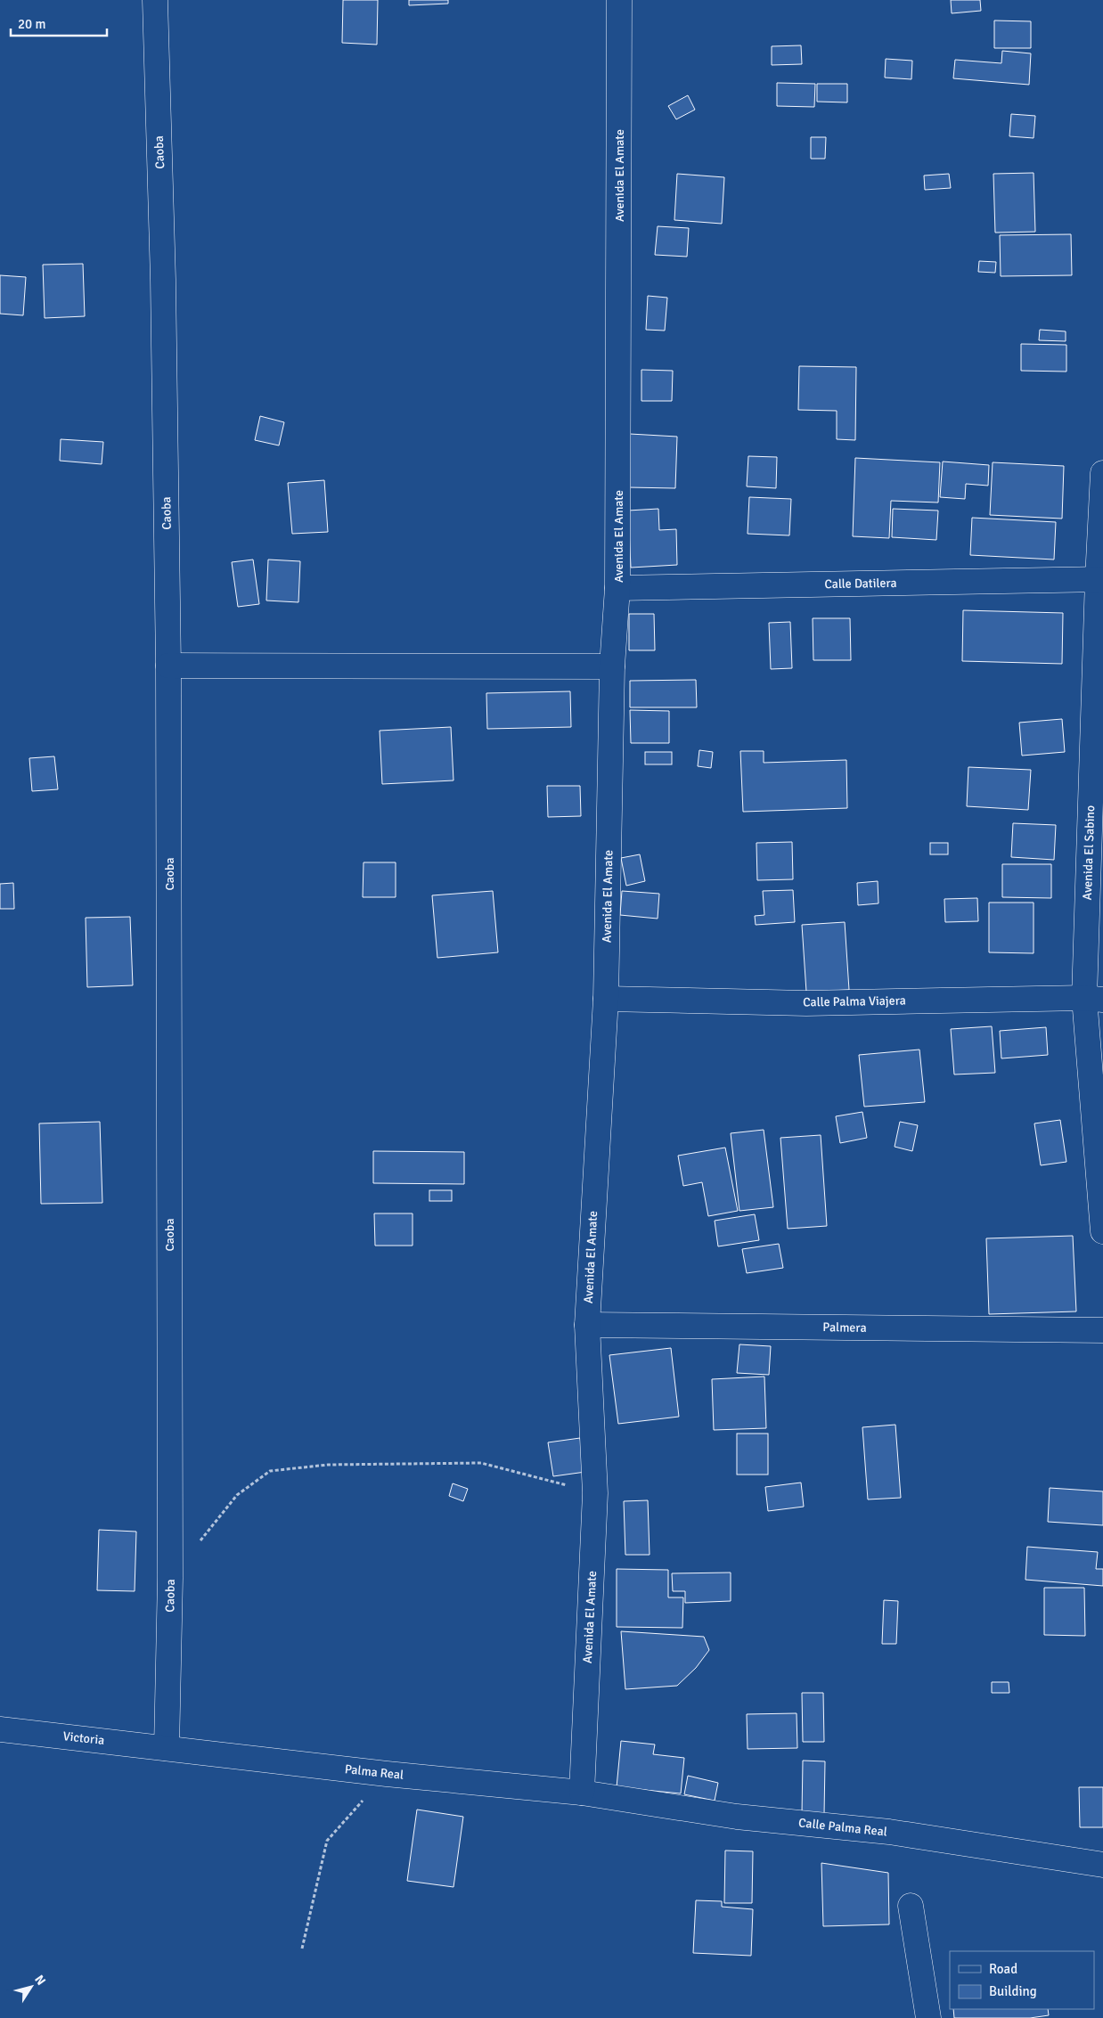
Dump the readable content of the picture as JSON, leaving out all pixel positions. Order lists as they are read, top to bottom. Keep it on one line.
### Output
{"streets":{"street":["Caoba","Avenida El Amate","Calle Datilera","Avenida El Sabino","Calle Palma Viajera","Palmera","Victoria","Palma Real","Calle Palma Real"]},"crossings":[["Caoba","Victoria"],["Caoba","Palma Real"],["Avenida El Amate","Calle Datilera"],["Avenida El Amate","Calle Palma Viajera"],["Avenida El Amate","Palmera"],["Avenida El Amate","Palma Real"],["Avenida El Amate","Calle Palma Real"],["Calle Datilera","Avenida El Sabino"],["Avenida El Sabino","Calle Palma Viajera"],["Victoria","Palma Real"],["Palma Real","Calle Palma Real"]],"legend":["Road","Building"],"scale_bar":"20 m","north":"top right"}
